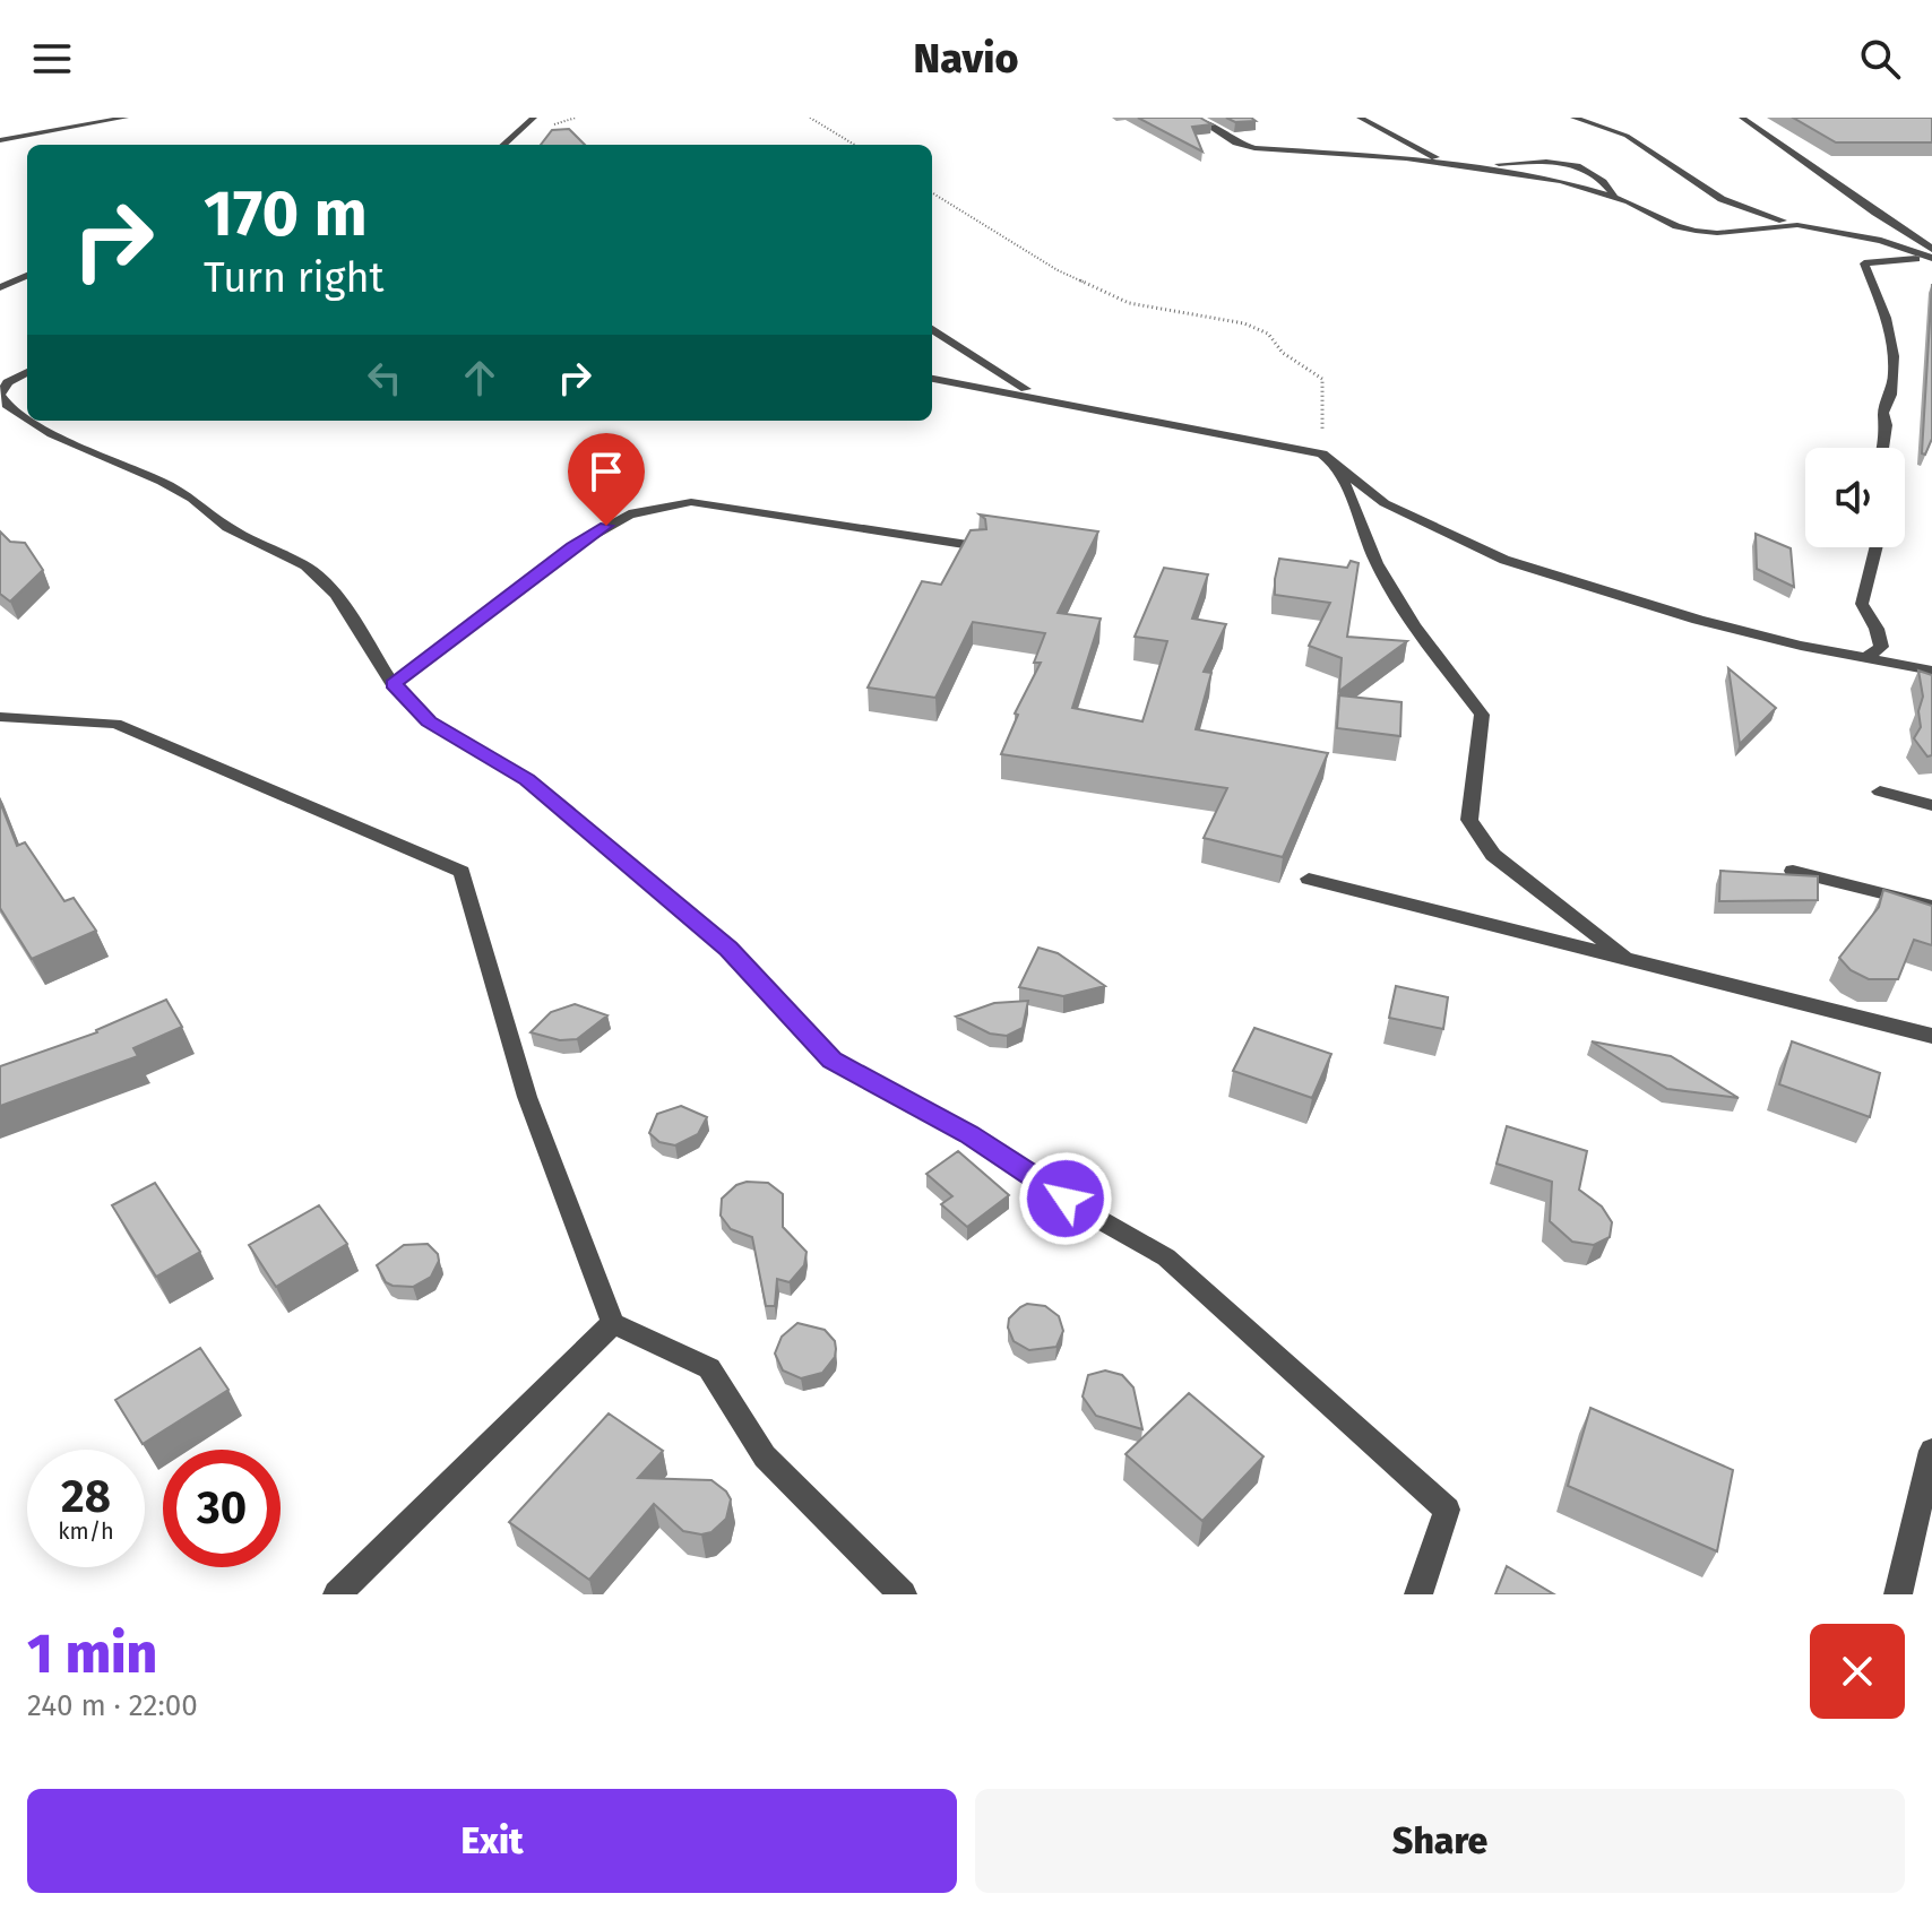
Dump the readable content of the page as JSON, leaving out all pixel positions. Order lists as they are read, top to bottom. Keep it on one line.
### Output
{"page":{"header":"Navio","turn":["170 m","Turn right"],"speed":"28 km/h","limit":"30","heading":["1 min","240 m · 22:00"],"buttons":["Exit","Share"]}}
